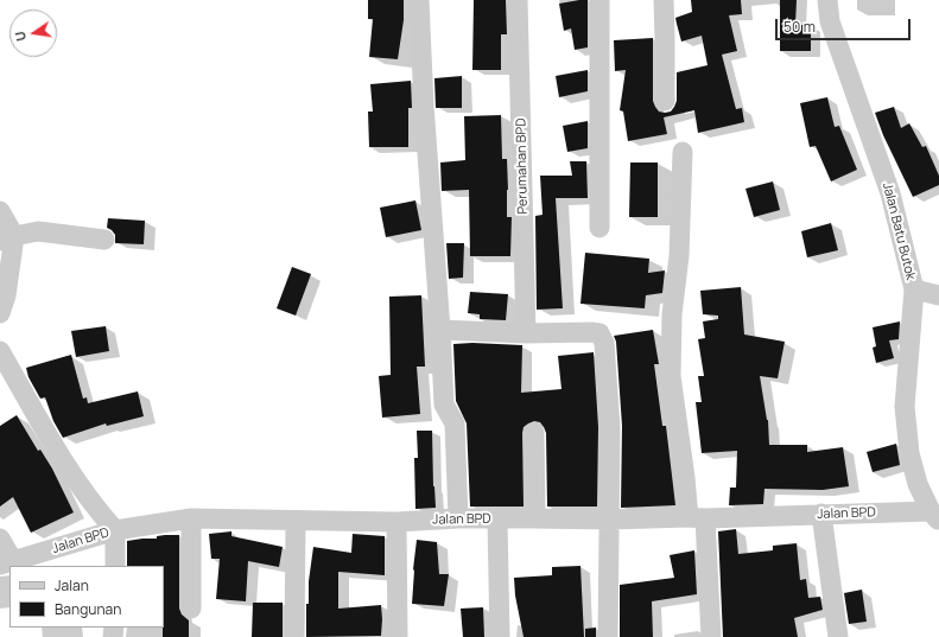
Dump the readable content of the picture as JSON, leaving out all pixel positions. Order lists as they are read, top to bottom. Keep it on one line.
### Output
{"streets":{"street":["Perumahan BPD","Jalan Batu Butok","Jalan BPD"]},"crossings":[["Jalan Batu Butok","Jalan BPD"]],"legend":["Jalan","Bangunan"],"scale_bar":"50 m","north":"left"}
